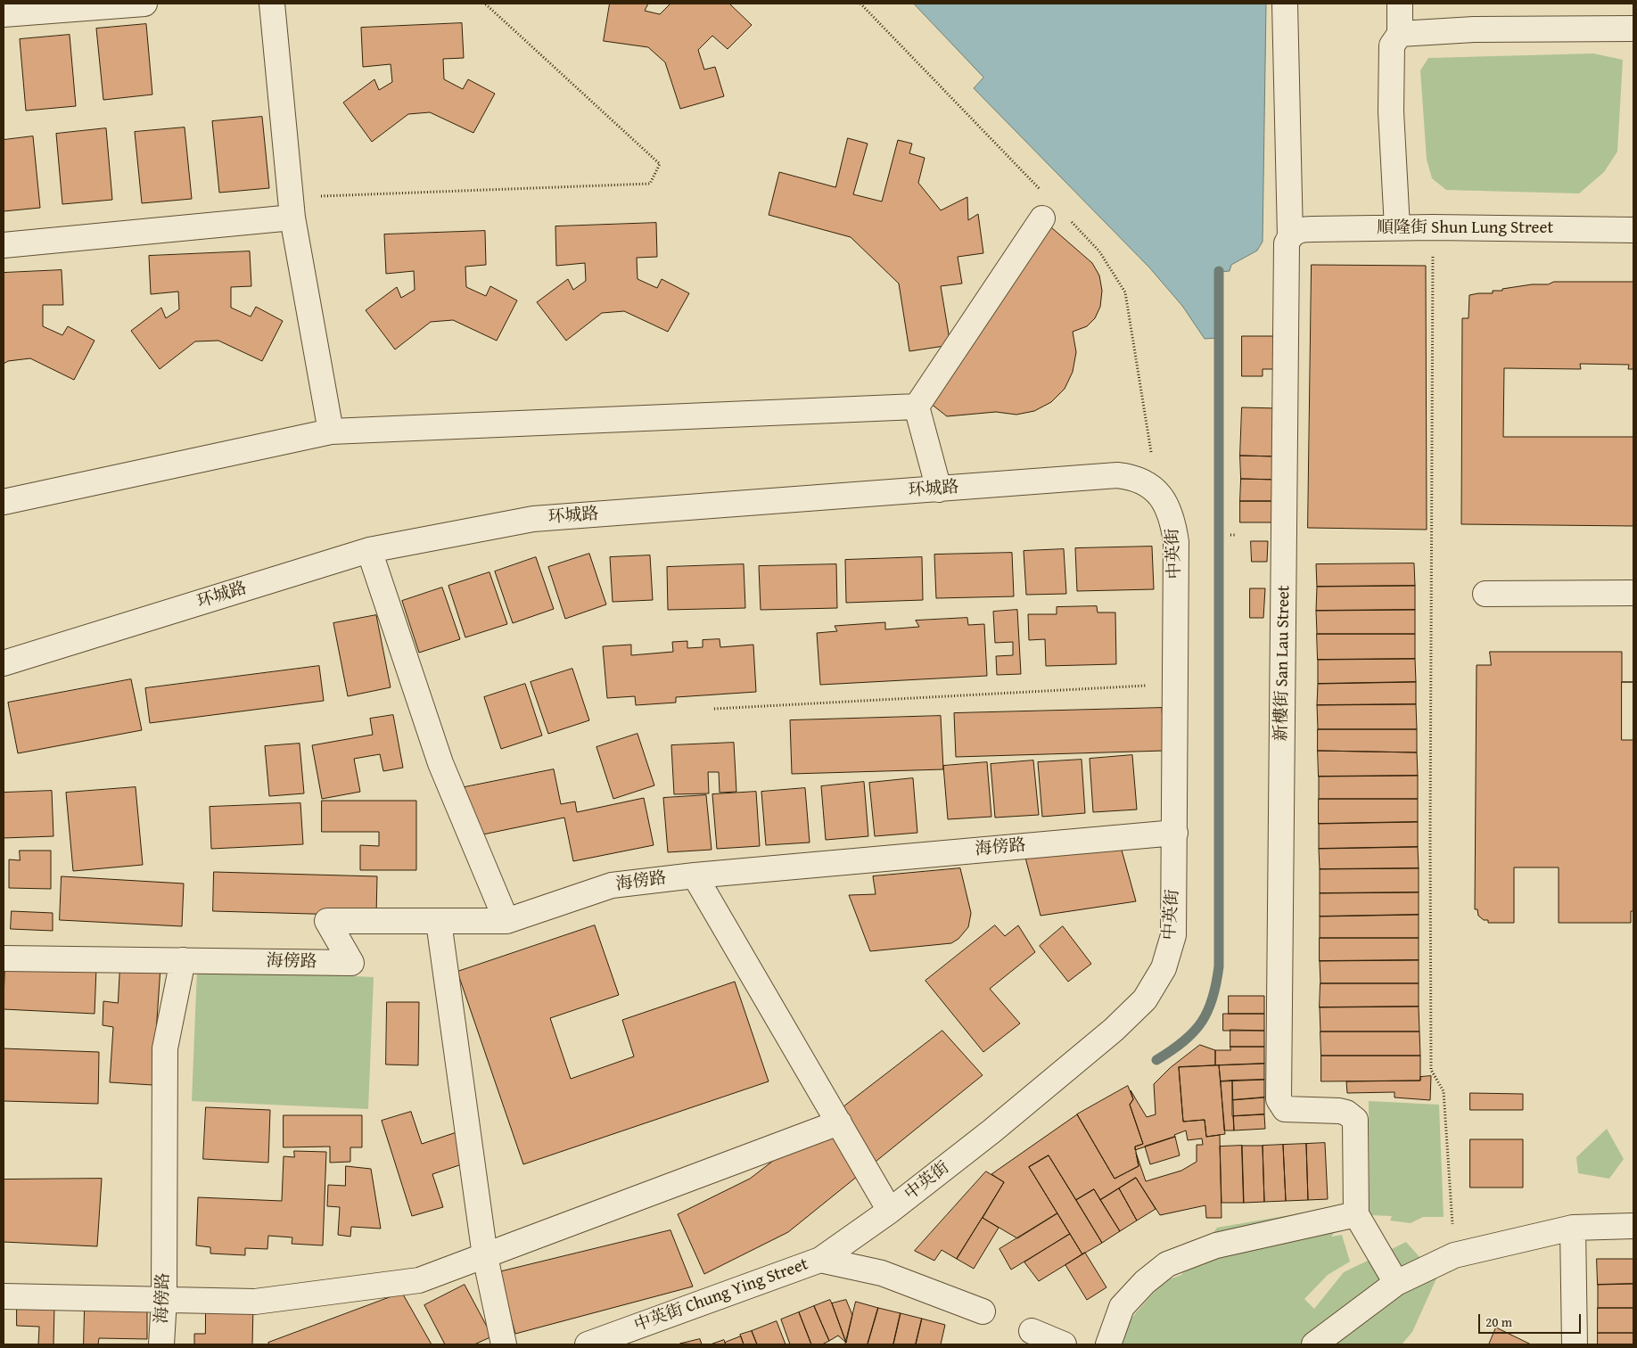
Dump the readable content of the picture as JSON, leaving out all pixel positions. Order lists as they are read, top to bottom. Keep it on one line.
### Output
{"streets":{"street":["順隆街 Shun Lung Street","环城路","中英街","新樓街 San Lau Street","海傍路","中英街 Chung Ying Street"]},"crossings":[["順隆街 Shun Lung Street","新樓街 San Lau Street"],["环城路","中英街"],["中英街","海傍路"],["中英街","中英街 Chung Ying Street"]],"scale_bar":"20 m"}
